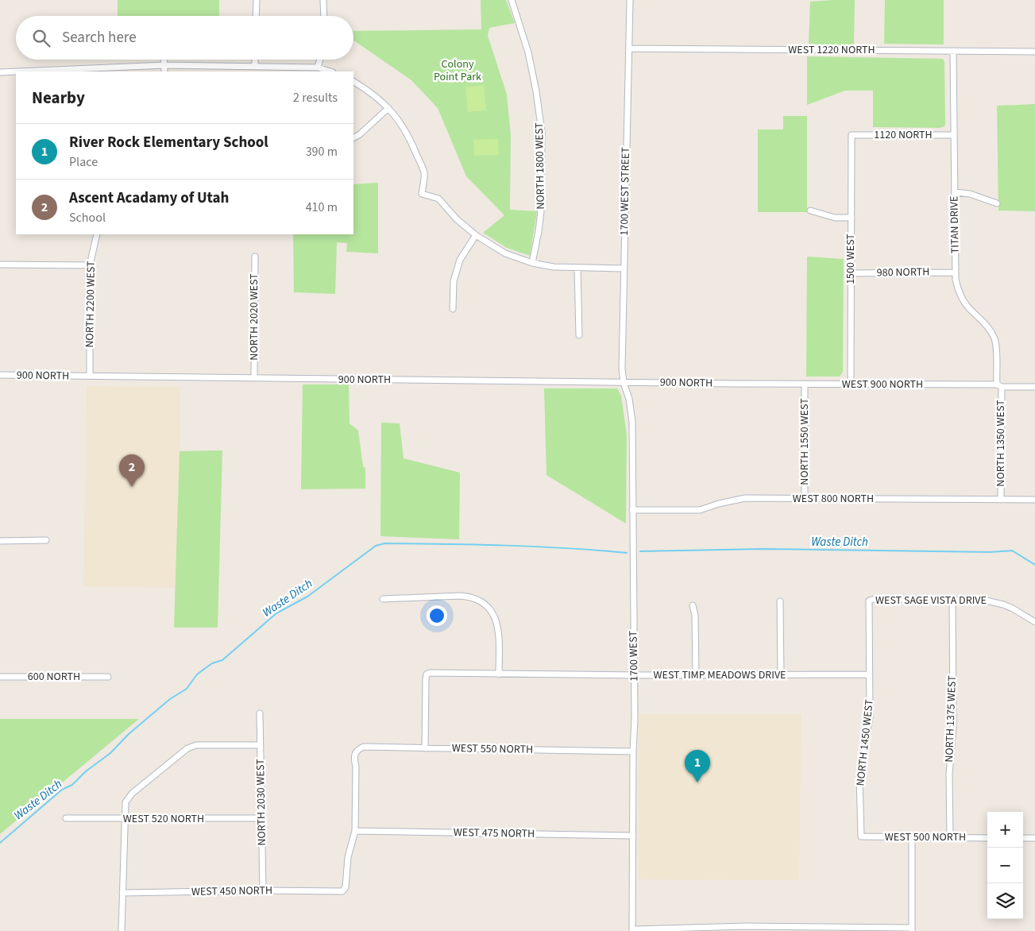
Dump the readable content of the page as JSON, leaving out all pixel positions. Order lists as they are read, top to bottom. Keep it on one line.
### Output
{"streets":{"street":["WEST 1220 NORTH","1120 NORTH","NORTH 1800 WEST","1700 WEST STREET","TITAN DRIVE","1500 WEST","980 NORTH","NORTH 2200 WEST","NORTH 2020 WEST","900 NORTH","WEST 900 NORTH","NORTH 1550 WEST","NORTH 1350 WEST","WEST 800 NORTH","WEST SAGE VISTA DRIVE","1700 WEST","WEST TIMP MEADOWS DRIVE","600 NORTH","NORTH 1375 WEST","NORTH 1450 WEST","WEST 550 NORTH","NORTH 2030 WEST","WEST 520 NORTH","WEST 475 NORTH","WEST 500 NORTH","WEST 450 NORTH"]},"crossings":[["WEST 1220 NORTH","1700 WEST STREET"],["WEST 1220 NORTH","TITAN DRIVE"],["1120 NORTH","TITAN DRIVE"],["1120 NORTH","1500 WEST"],["1700 WEST STREET","900 NORTH"],["1700 WEST STREET","1700 WEST"],["TITAN DRIVE","980 NORTH"],["TITAN DRIVE","WEST 900 NORTH"],["TITAN DRIVE","NORTH 1350 WEST"],["1500 WEST","980 NORTH"],["1500 WEST","WEST 900 NORTH"],["NORTH 2200 WEST","900 NORTH"],["NORTH 2020 WEST","900 NORTH"],["900 NORTH","WEST 900 NORTH"],["900 NORTH","1700 WEST"],["WEST 900 NORTH","NORTH 1550 WEST"],["WEST 900 NORTH","NORTH 1350 WEST"],["NORTH 1550 WEST","WEST 800 NORTH"],["NORTH 1350 WEST","WEST 800 NORTH"],["WEST 800 NORTH","1700 WEST"],["WEST SAGE VISTA DRIVE","NORTH 1375 WEST"],["WEST SAGE VISTA DRIVE","NORTH 1450 WEST"],["1700 WEST","WEST TIMP MEADOWS DRIVE"],["1700 WEST","WEST 550 NORTH"],["1700 WEST","WEST 475 NORTH"],["WEST TIMP MEADOWS DRIVE","NORTH 1450 WEST"],["WEST TIMP MEADOWS DRIVE","WEST 550 NORTH"],["NORTH 1375 WEST","WEST 500 NORTH"],["NORTH 1450 WEST","WEST 500 NORTH"],["WEST 550 NORTH","WEST 475 NORTH"],["WEST 550 NORTH","WEST 450 NORTH"],["NORTH 2030 WEST","WEST 520 NORTH"],["NORTH 2030 WEST","WEST 450 NORTH"],["WEST 475 NORTH","WEST 450 NORTH"]],"water":["Waste Ditch"],"parks":["Colony Point Park"],"page":{"search":"Search here","heading":["Nearby","2 results"],"list":[{"mark":"1","name":"River Rock Elementary School","note":"Place","value":"390 m"},{"mark":"2","name":"Ascent Acadamy of Utah","note":"School","value":"410 m"}],"pins":["2","1"],"map_buttons":["+","−"]}}
